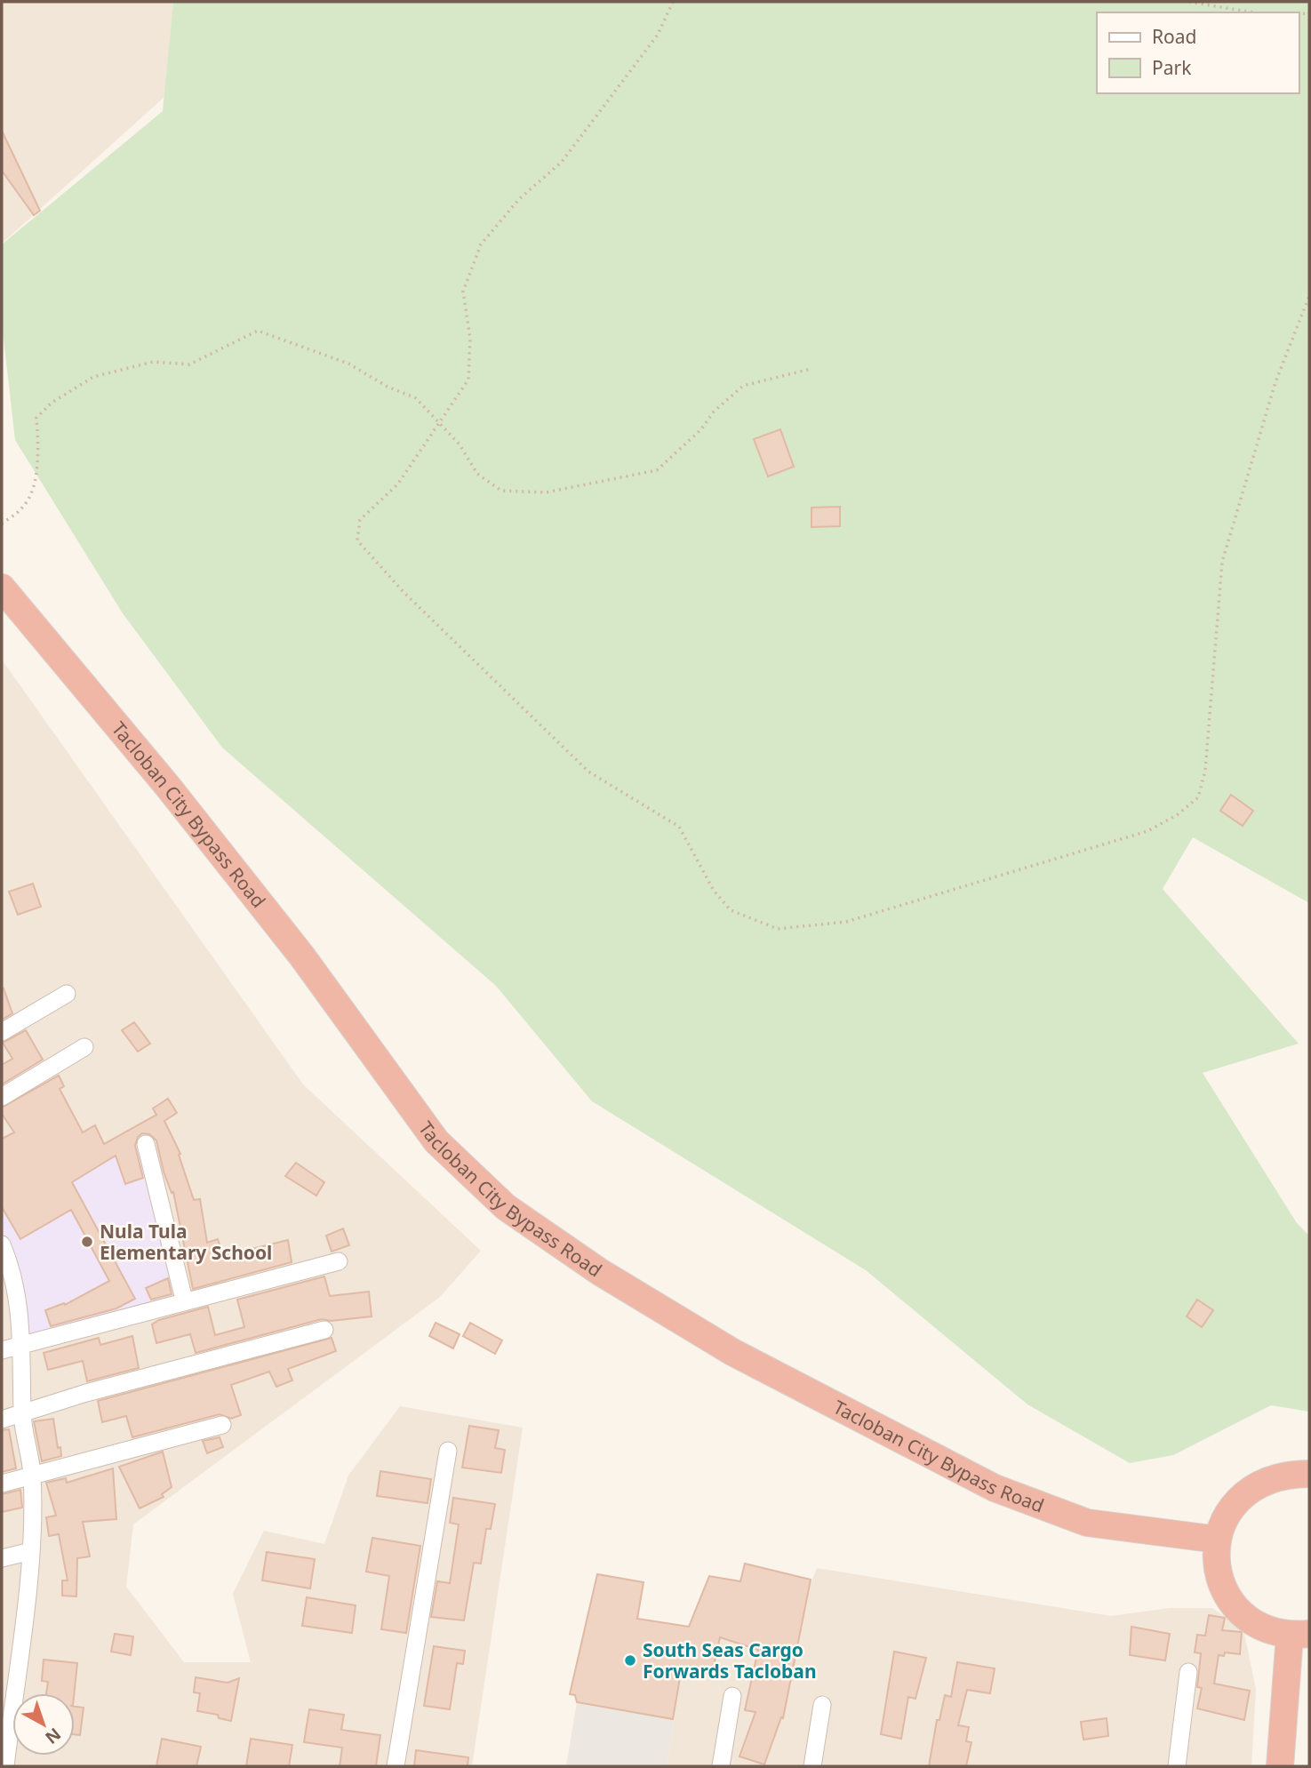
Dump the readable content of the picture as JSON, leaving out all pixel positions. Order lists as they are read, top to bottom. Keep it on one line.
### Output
{"streets":{"highway":["Tacloban City Bypass Road"]},"places":["Nula Tula Elementary School","South Seas Cargo Forwards Tacloban"],"legend":["Road","Park"],"north":"bottom right"}
